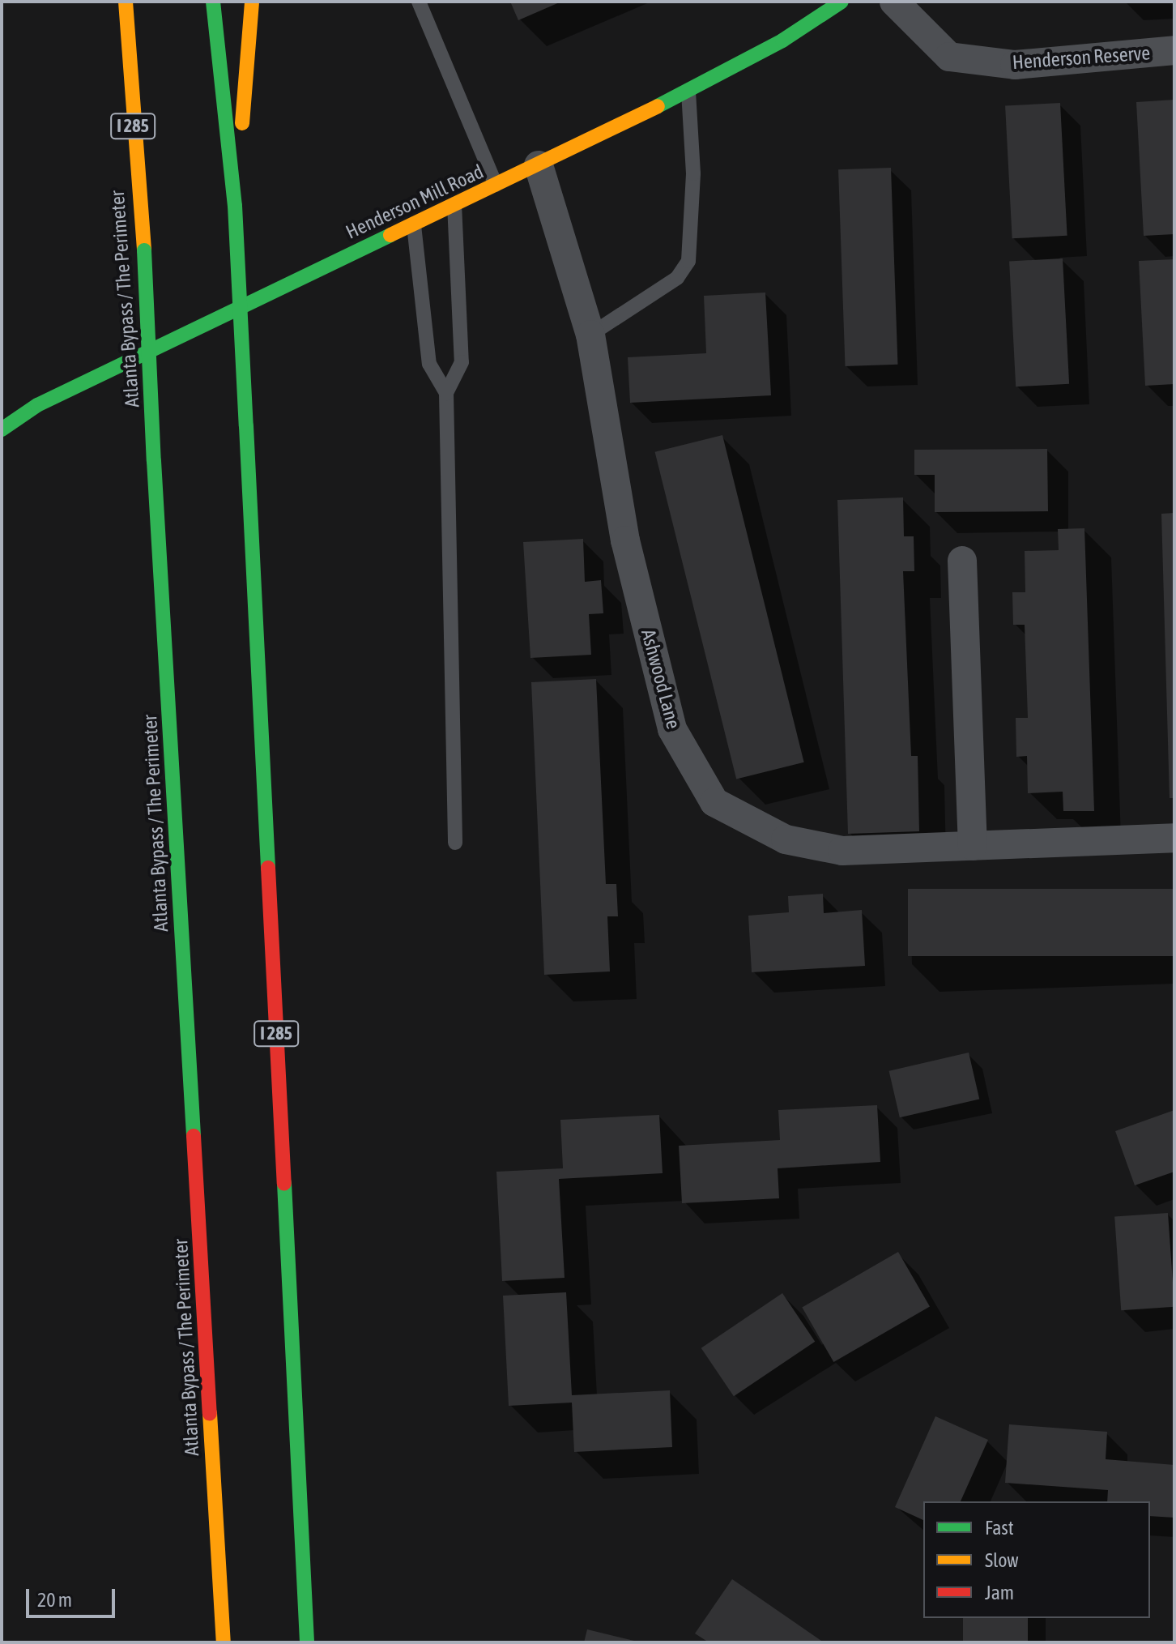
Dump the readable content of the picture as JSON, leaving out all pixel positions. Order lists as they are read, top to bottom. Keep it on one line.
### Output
{"streets":{"main road":["I 285","Henderson Mill Road","Atlanta Bypass / The Perimeter"],"street":["Henderson Reserve","Ashwood Lane"]},"crossings":[["Henderson Mill Road","Ashwood Lane"]],"legend":["Fast","Slow","Jam"],"scale_bar":"20 m"}
